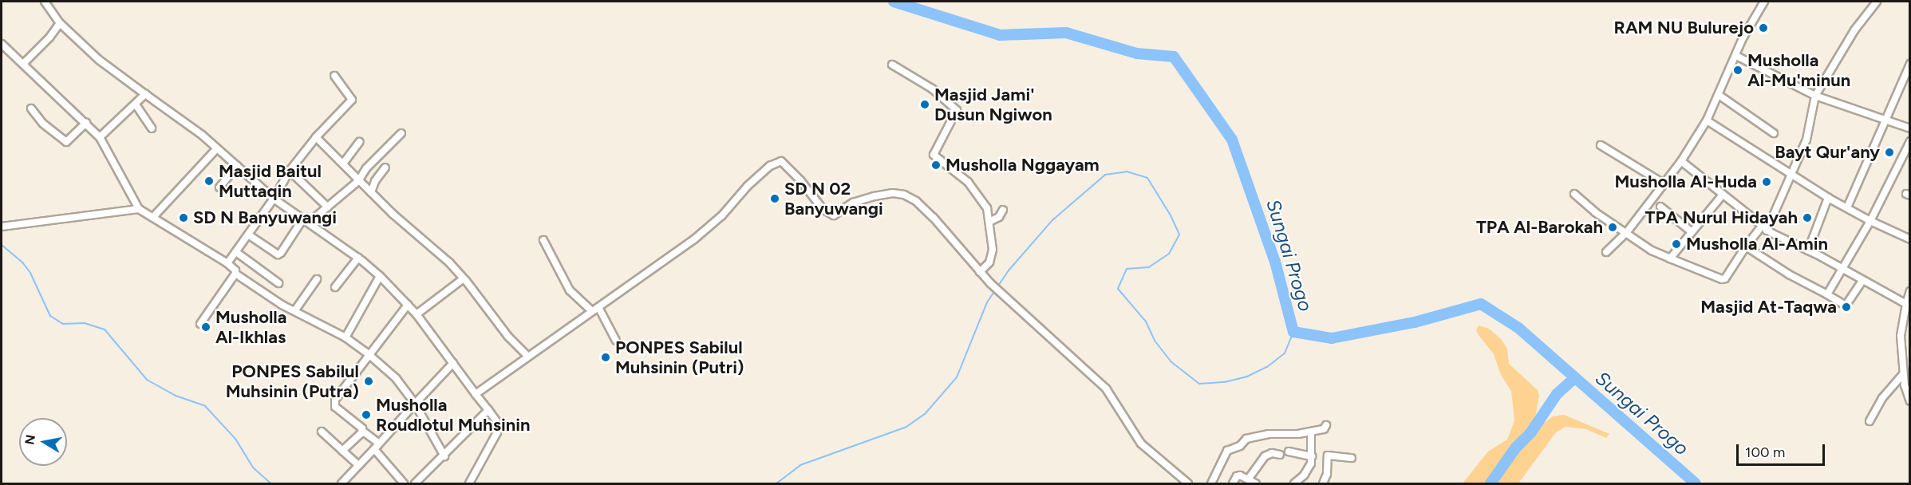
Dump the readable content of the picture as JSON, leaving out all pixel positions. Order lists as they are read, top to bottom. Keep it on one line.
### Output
{"water":["Sungai Progo"],"places":["RAM NU Bulurejo","Musholla Al-Mu'minun","Masjid Jami' Dusun Ngiwon","Bayt Qur'any","Musholla Nggayam","Masjid Baitul Muttaqin","Musholla Al-Huda","SD N 02 Banyuwangi","SD N Banyuwangi","TPA Nurul Hidayah","TPA Al-Barokah","Musholla Al-Amin","Masjid At-Taqwa","Musholla Al-Ikhlas","PONPES Sabilul Muhsinin (Putri)","PONPES Sabilul Muhsinin (Putra)","Musholla Roudlotul Muhsinin"],"scale_bar":"100 m","north":"left"}
